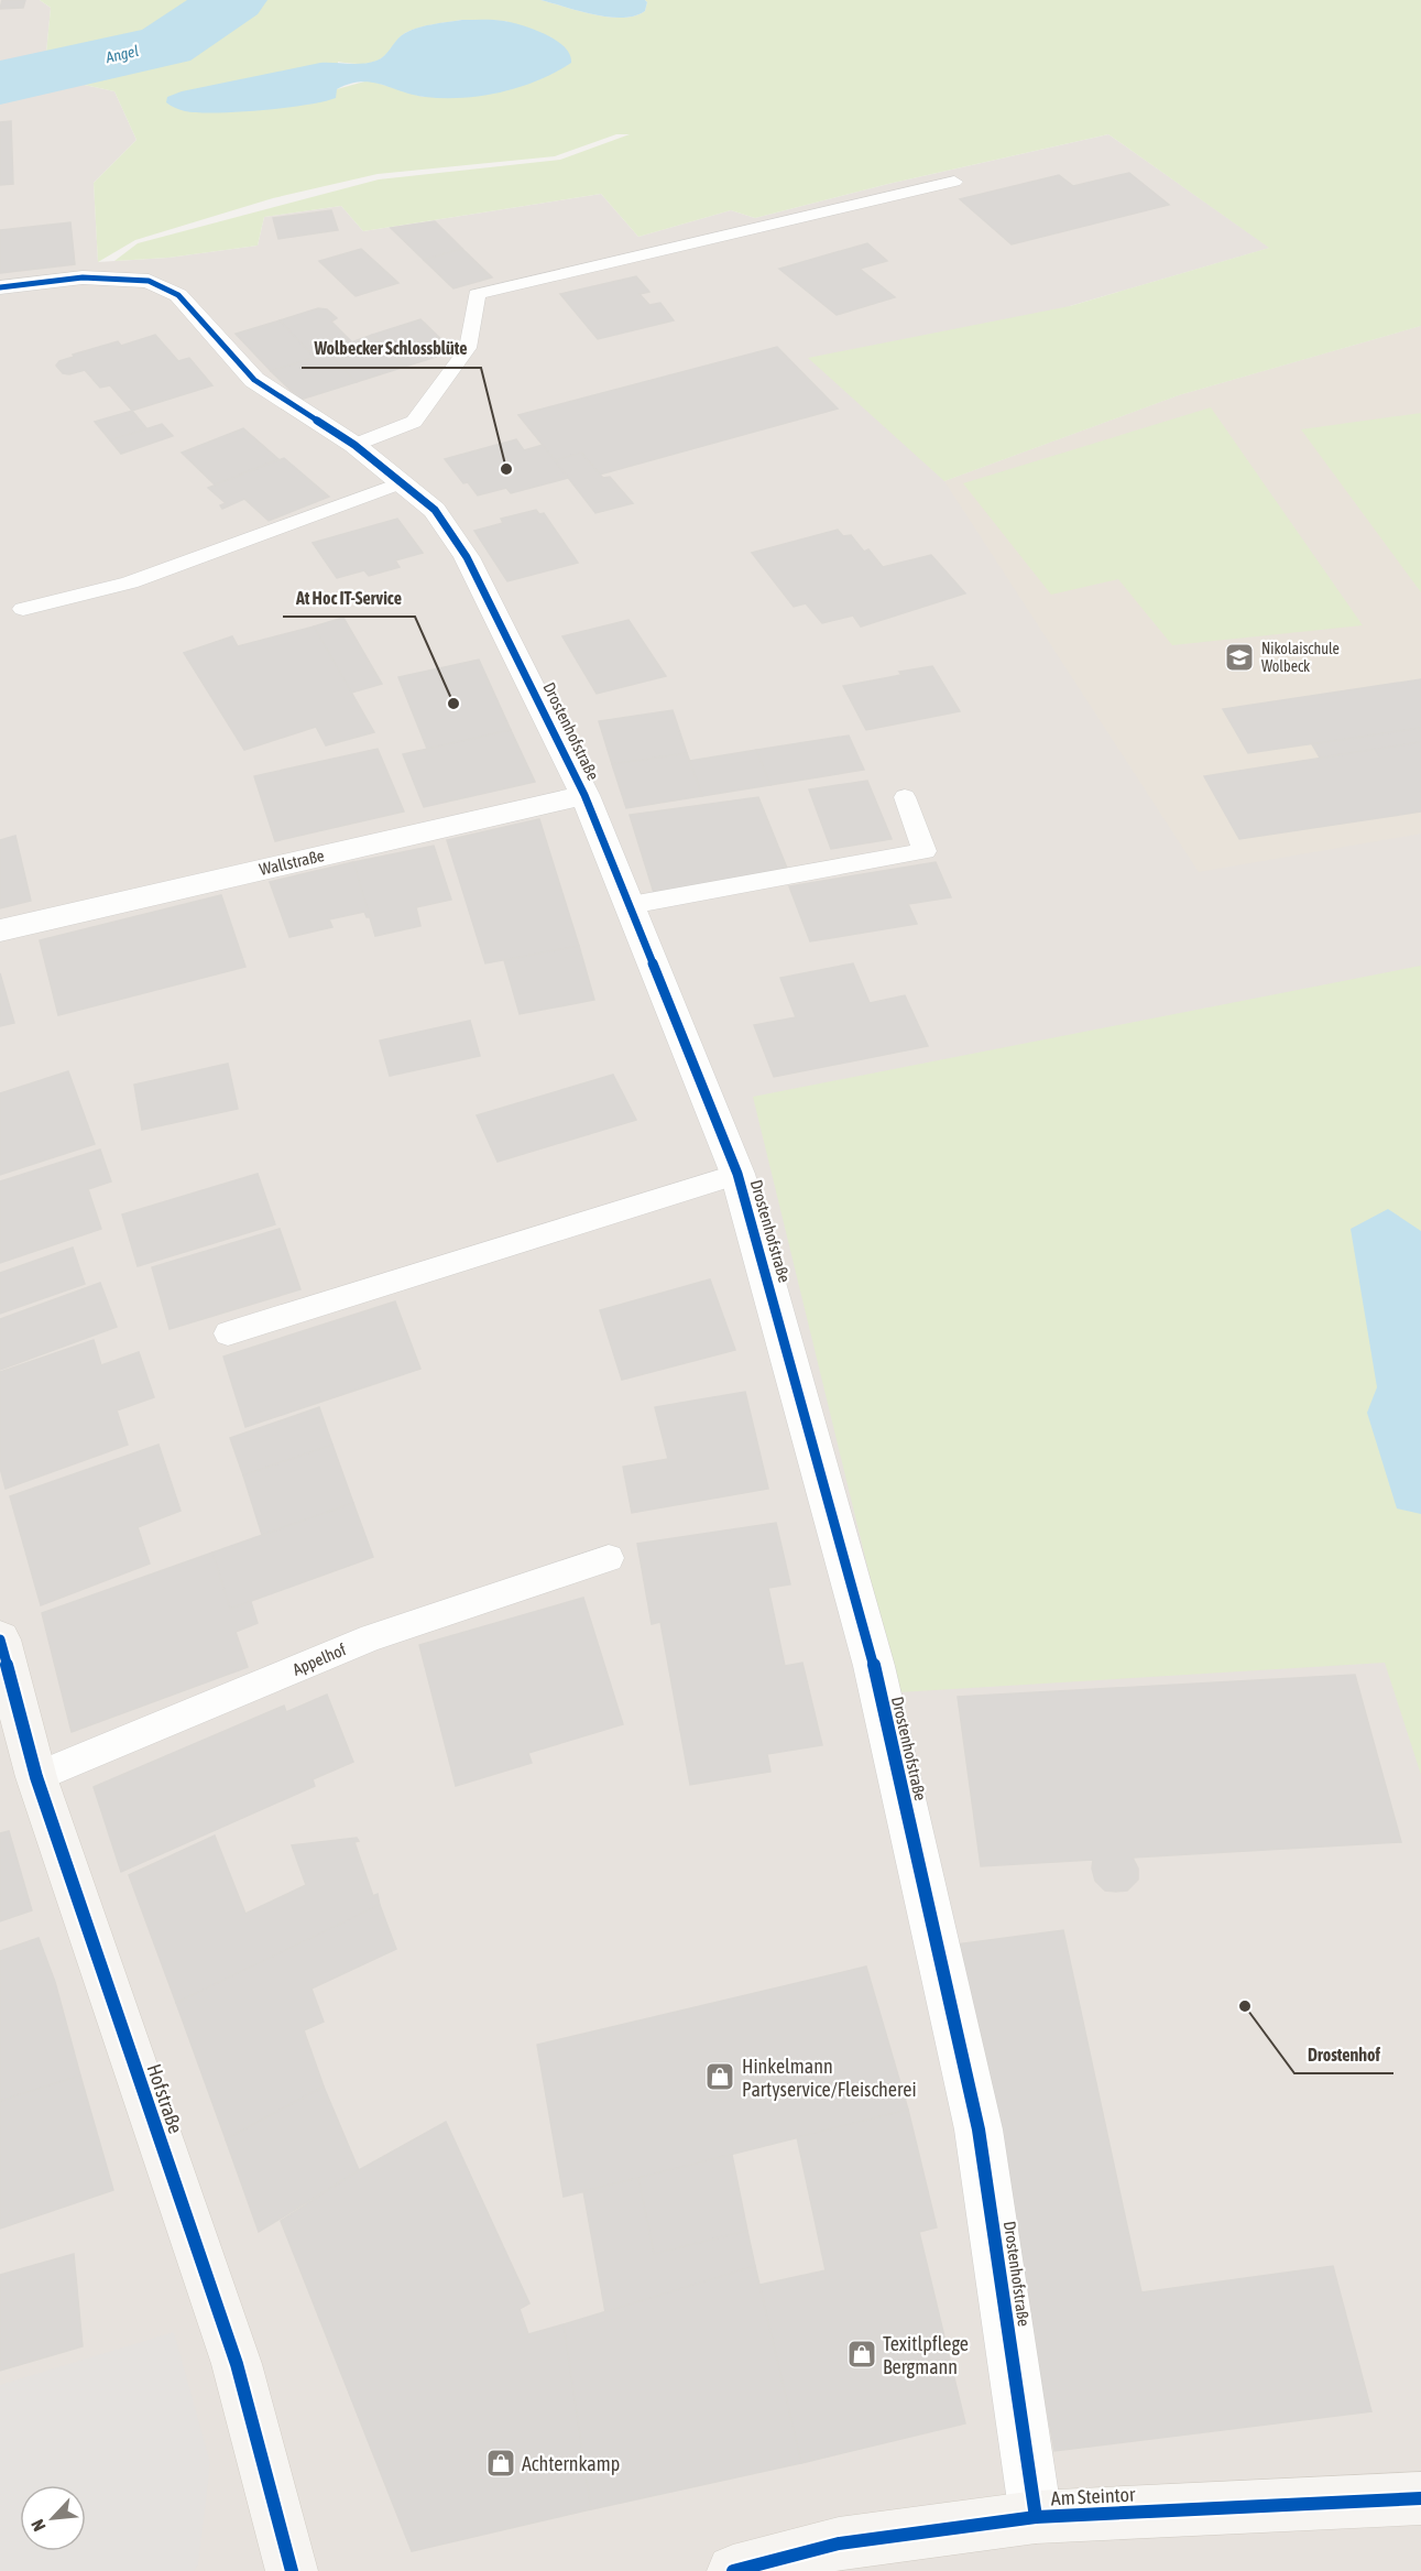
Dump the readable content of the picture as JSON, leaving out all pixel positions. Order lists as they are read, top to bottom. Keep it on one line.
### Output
{"streets":{"street":["Drostenhofstraße","Wallstraße","Hofstraße","Am Steintor"],"lane":["Appelhof"]},"crossings":[["Drostenhofstraße","Wallstraße"],["Drostenhofstraße","Am Steintor"],["Appelhof","Hofstraße"]],"water":["Angel"],"places":{"other":["Wolbecker Schlossblüte","At Hoc IT-Service","Drostenhof"],"school or university":["Nikolaischule Wolbeck"],"shop":["Hinkelmann Partyservice/Fleischerei","Texitlpflege Bergmann","Achternkamp"]},"north":"bottom left"}
